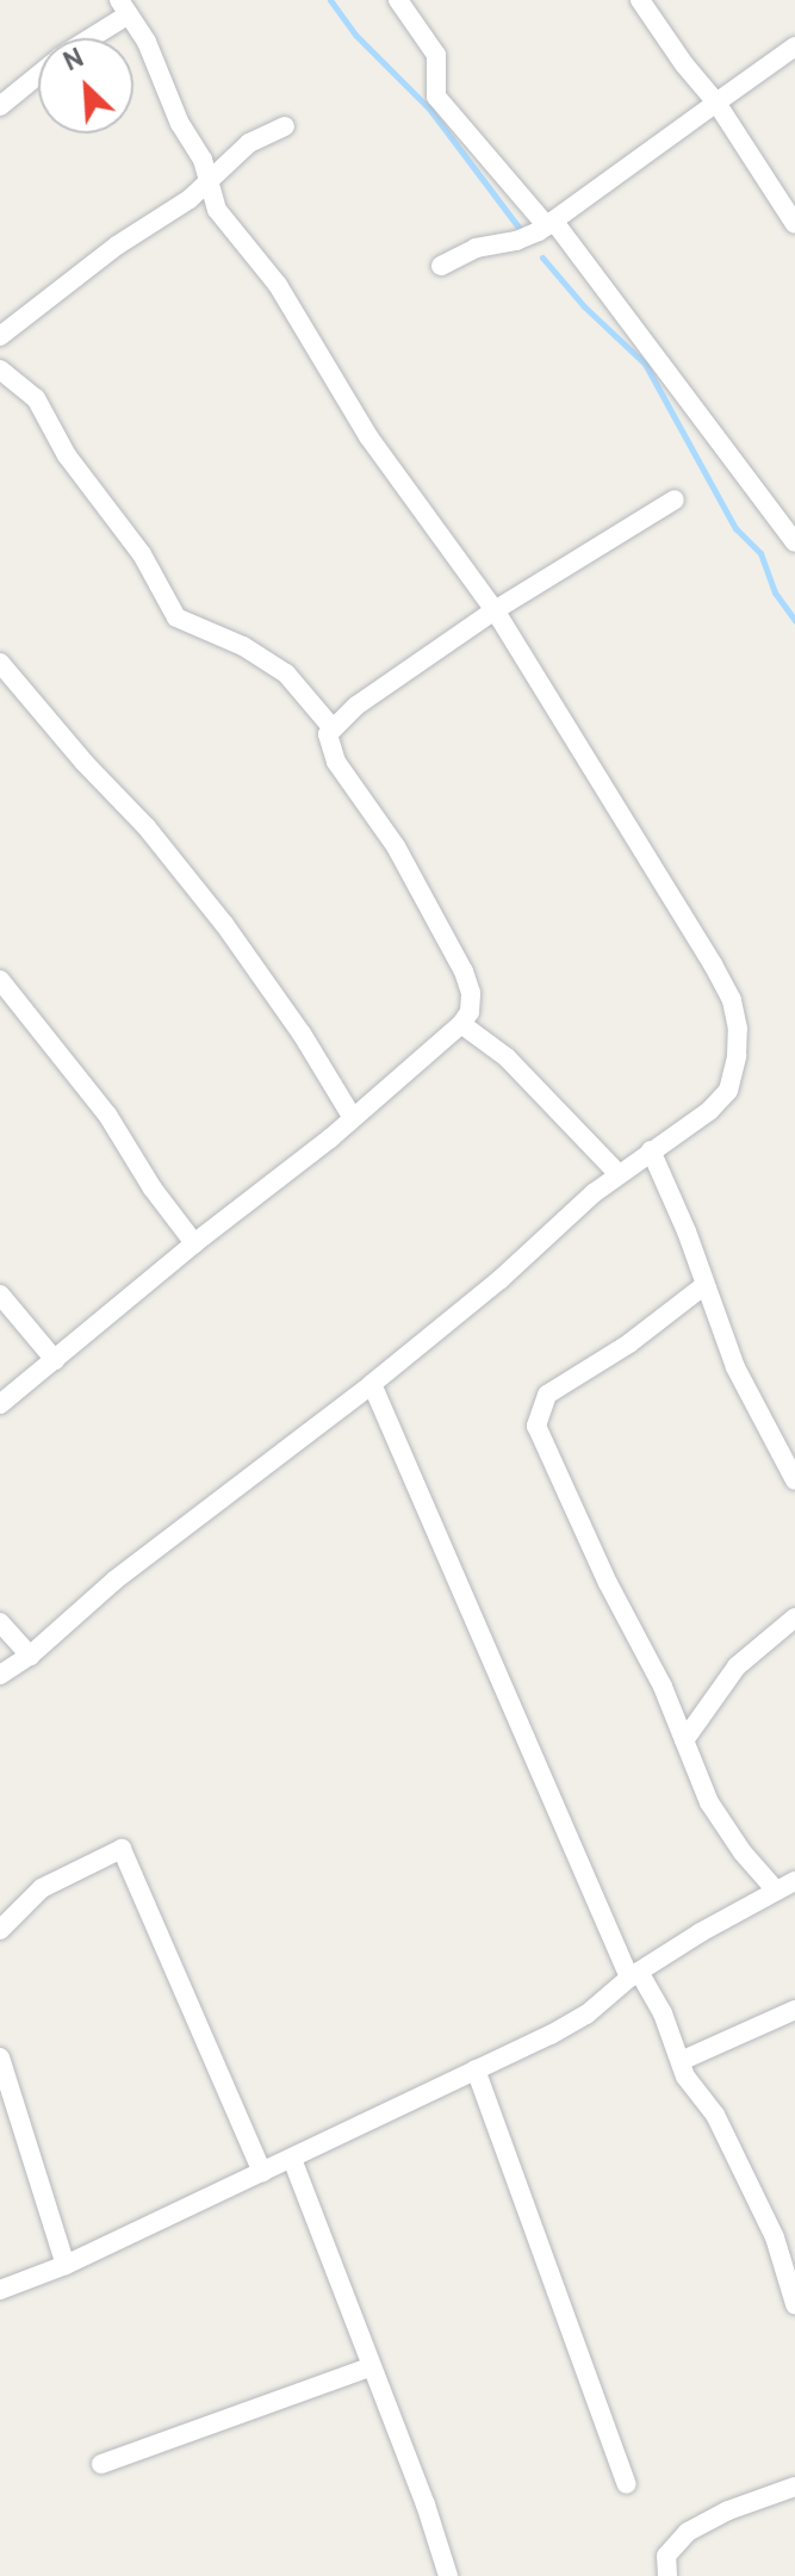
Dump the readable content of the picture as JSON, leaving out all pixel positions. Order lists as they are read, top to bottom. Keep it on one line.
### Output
{"north":"top left"}
